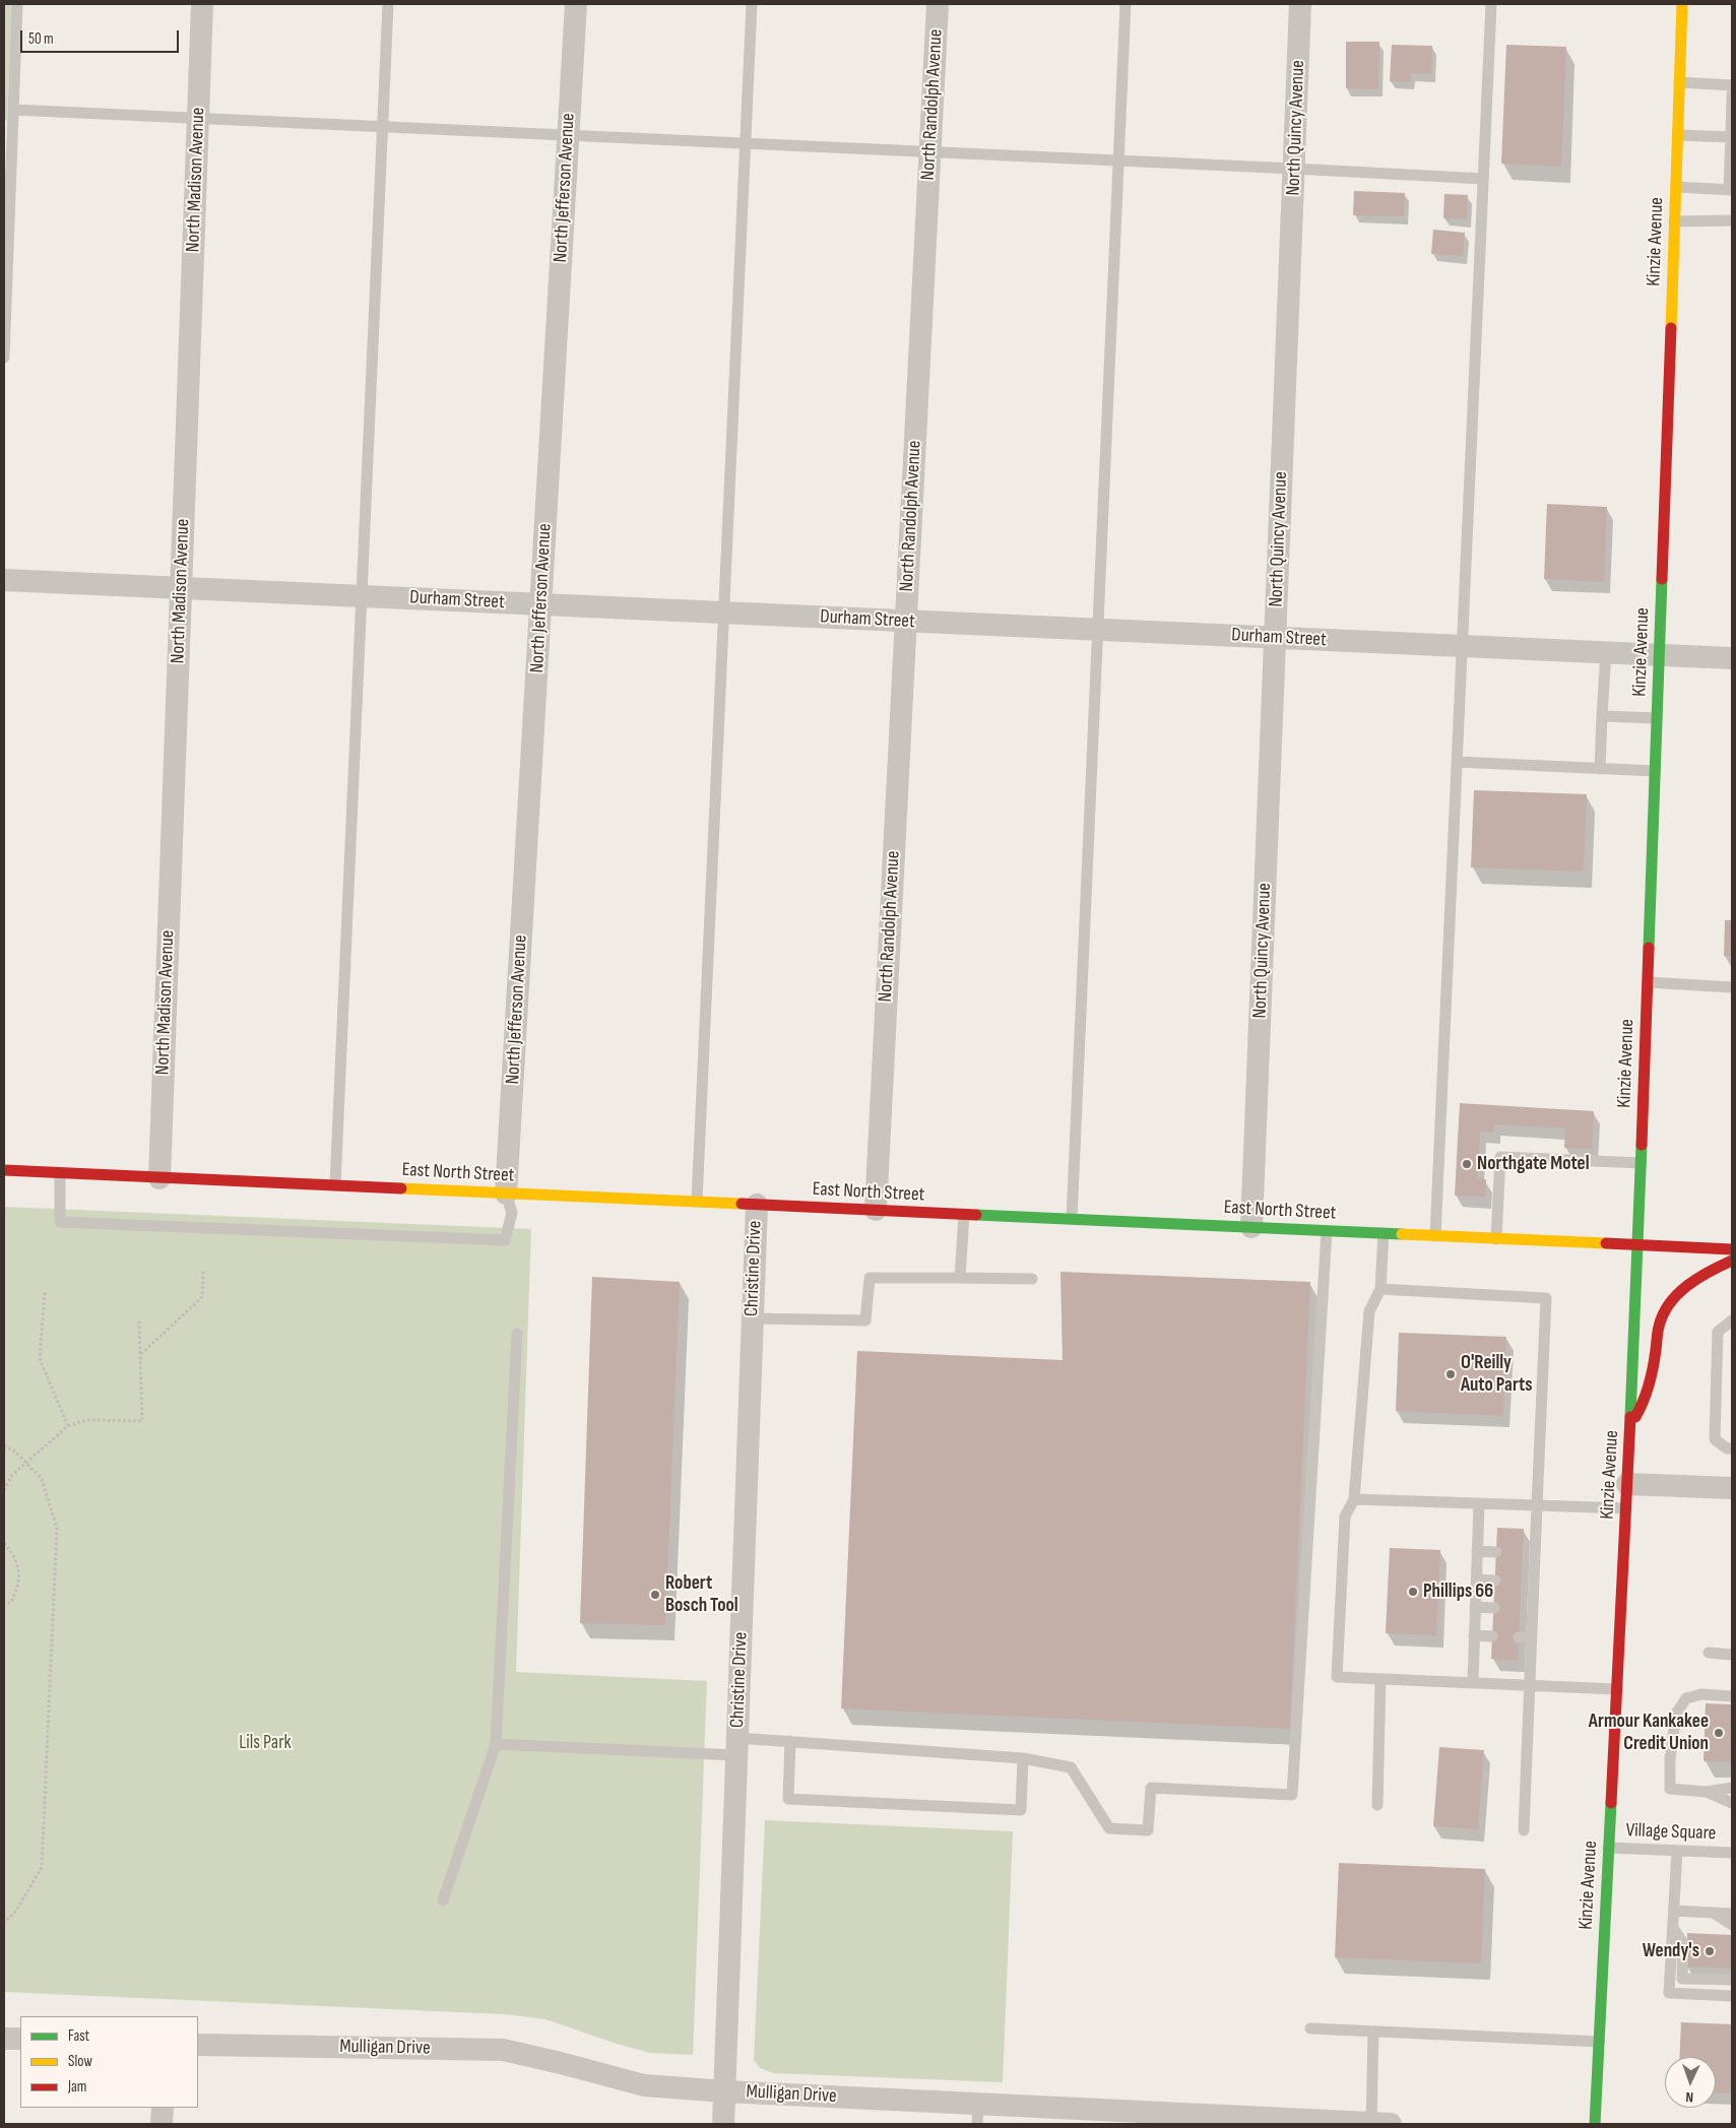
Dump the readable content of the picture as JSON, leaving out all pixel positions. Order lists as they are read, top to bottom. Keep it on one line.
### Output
{"streets":{"main road":["Kinzie Avenue","East North Street"],"street":["North Randolph Avenue","North Quincy Avenue","North Madison Avenue","North Jefferson Avenue","Durham Street","Christine Drive","Mulligan Drive"],"lane":["Village Square"]},"crossings":[["North Randolph Avenue","Durham Street"],["North Randolph Avenue","East North Street"],["North Quincy Avenue","Durham Street"],["North Quincy Avenue","East North Street"],["North Madison Avenue","Durham Street"],["North Madison Avenue","East North Street"],["North Jefferson Avenue","Durham Street"],["North Jefferson Avenue","East North Street"],["Kinzie Avenue","Durham Street"],["Kinzie Avenue","East North Street"],["Kinzie Avenue","Village Square"],["East North Street","Christine Drive"],["Christine Drive","Mulligan Drive"]],"parks":["Lils Park"],"places":["Northgate Motel","O'Reilly Auto Parts","Phillips 66","Robert Bosch Tool","Armour Kankakee Credit Union","Wendy's"],"legend":["Fast","Slow","Jam"],"scale_bar":"50 m","north":"bottom"}
